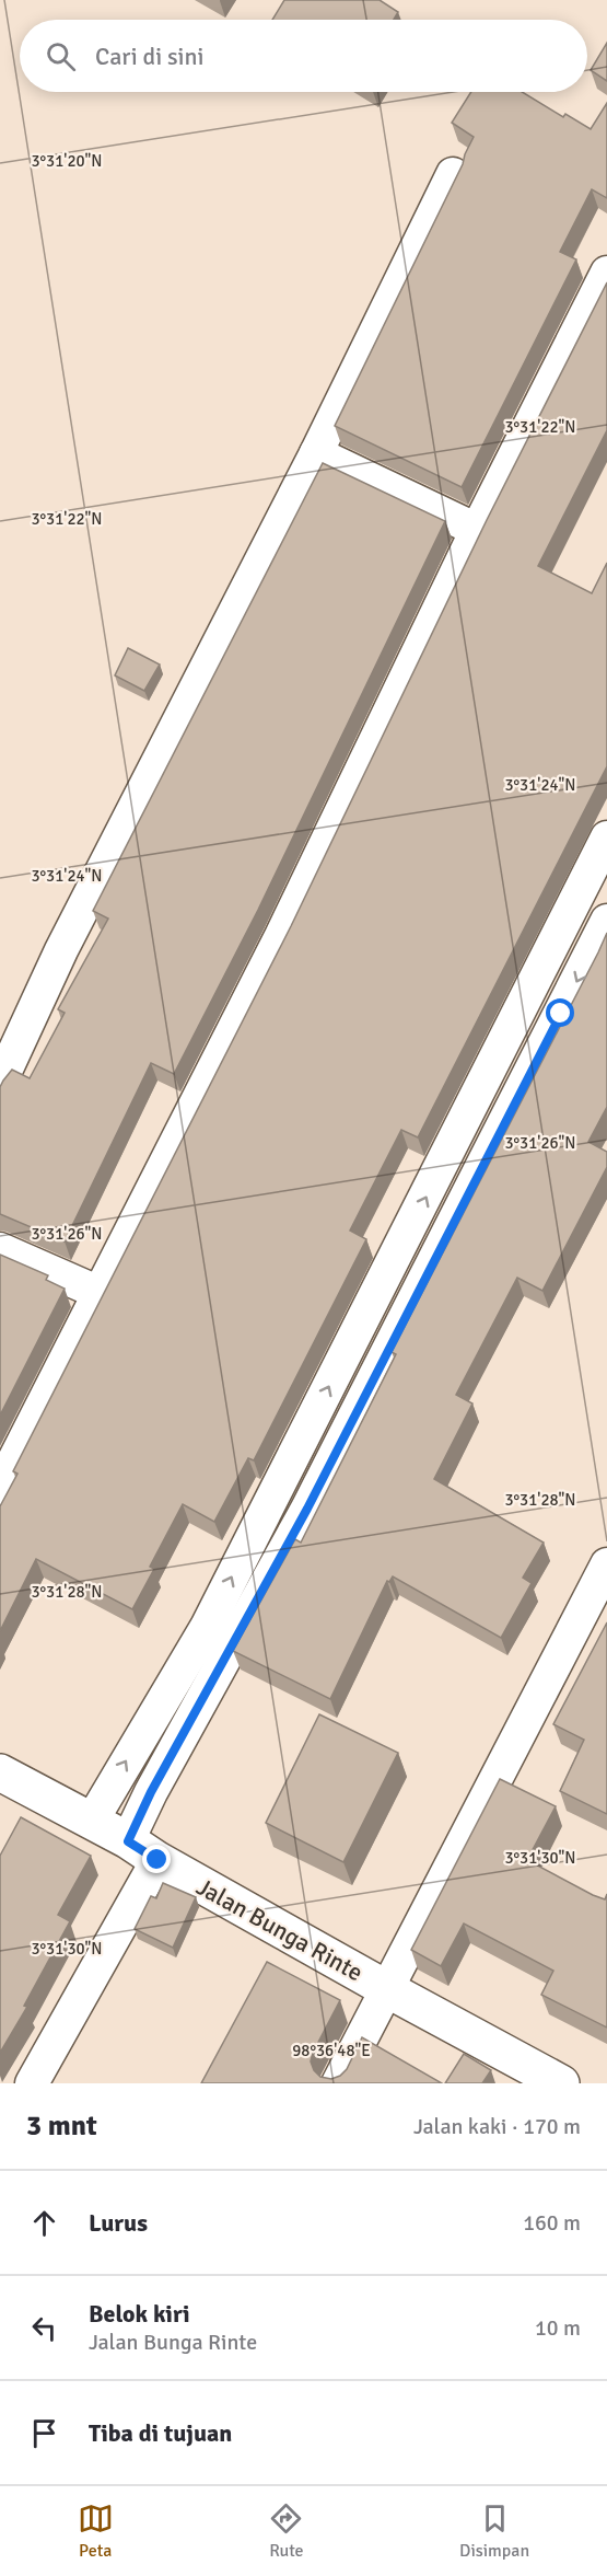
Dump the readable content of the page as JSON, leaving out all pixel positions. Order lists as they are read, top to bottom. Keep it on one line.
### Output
{"streets":{"street":["Jalan Bunga Rinte"]},"page":{"search":"Cari di sini","heading":["3 mnt","Jalan kaki · 170 m"],"list":[["Lurus","160 m"],["Belok kiri","Jalan Bunga Rinte","10 m"],"Tiba di tujuan"],"nav":["Peta","Rute","Disimpan"]},"coordinates":["3°31'20\"N","3°31'22\"N","3°31'24\"N","3°31'26\"N","3°31'28\"N","3°31'30\"N","98°36'48\"E"]}
